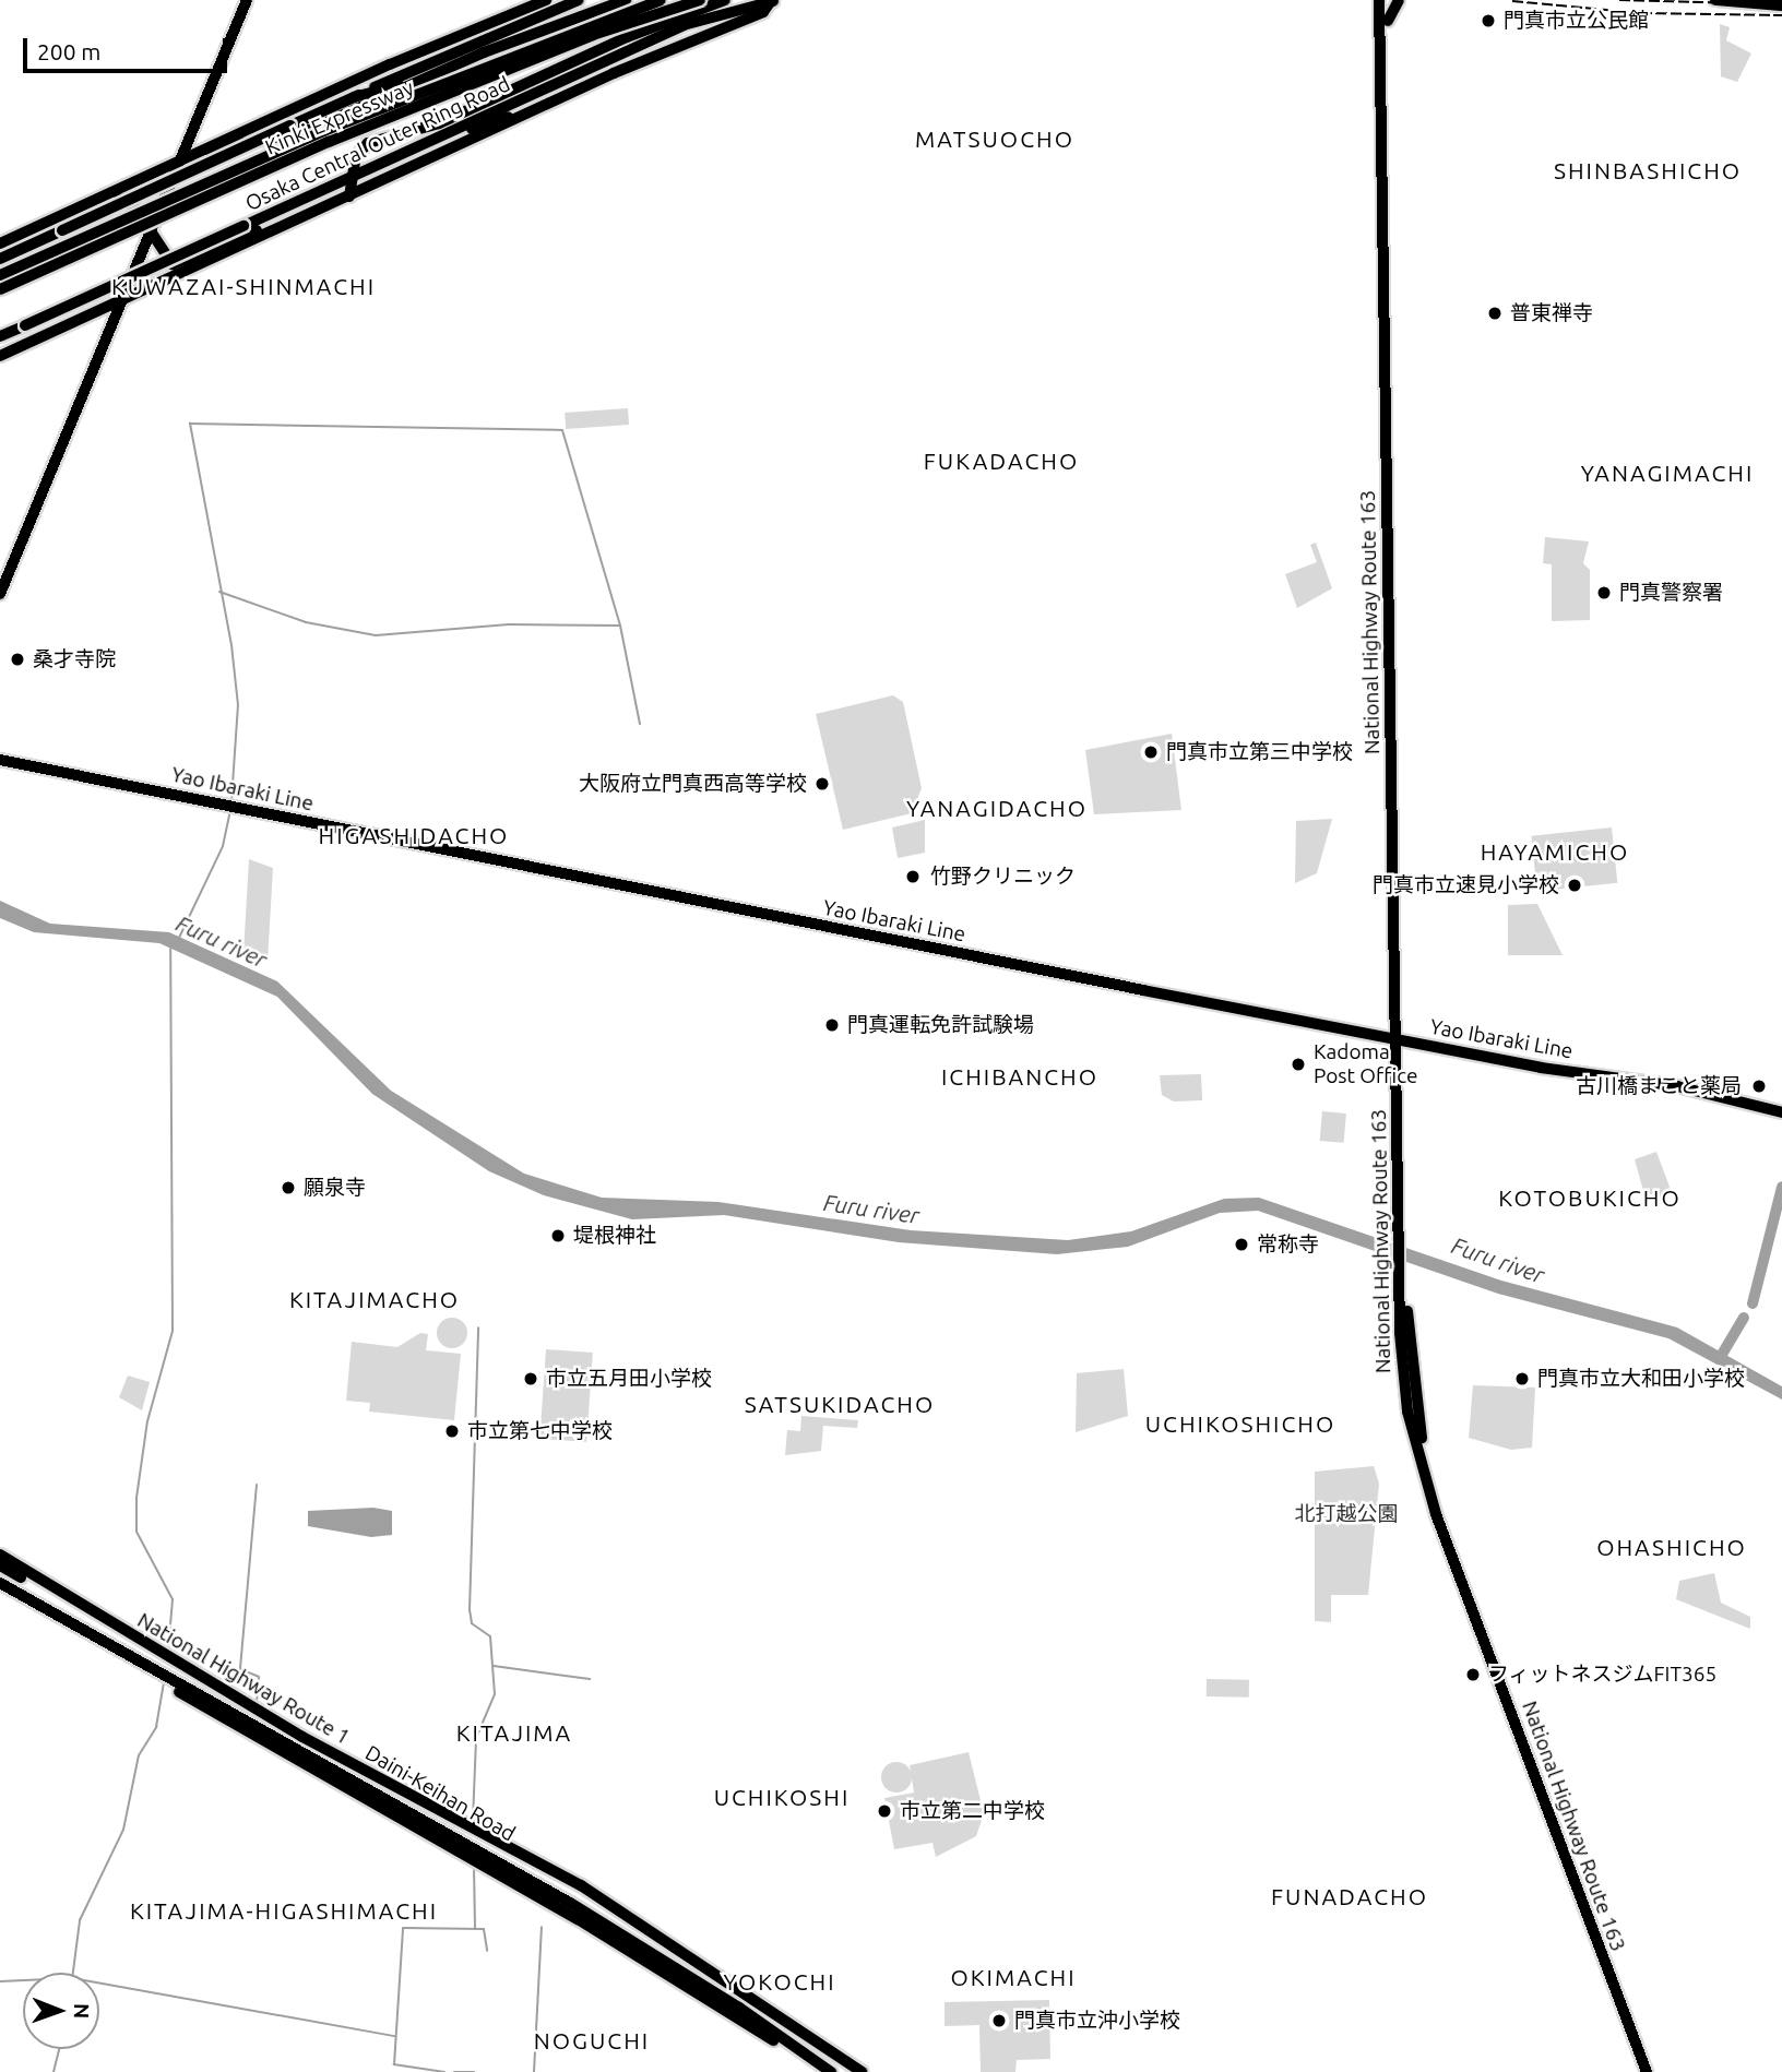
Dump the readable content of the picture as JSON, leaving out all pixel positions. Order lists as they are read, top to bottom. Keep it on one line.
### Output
{"streets":{"highway":["Kinki Expressway","National Highway Route 163","National Highway Route 1","Daini-Keihan Road"],"main road":["Osaka Central Outer Ring Road","Yao Ibaraki Line"]},"crossings":[["National Highway Route 163","Yao Ibaraki Line"]],"districts":["MATSUOCHO","SHINBASHICHO","KUWAZAI-SHINMACHI","FUKADACHO","YANAGIMACHI","YANAGIDACHO","HIGASHIDACHO","HAYAMICHO","ICHIBANCHO","KOTOBUKICHO","KITAJIMACHO","SATSUKIDACHO","UCHIKOSHICHO","OHASHICHO","KITAJIMA","UCHIKOSHI","FUNADACHO","KITAJIMA-HIGASHIMACHI","OKIMACHI","YOKOCHI","NOGUCHI"],"water":["Furu river"],"parks":["北打越公園"],"places":["門真市立公民館","普東禅寺","門真警察署","桑才寺院","門真市立第三中学校","大阪府立門真西高等学校","竹野クリニック","門真市立速見小学校","門真運転免許試験場","Kadoma Post Office","古川橋まこと薬局","願泉寺","堤根神社","常称寺","市立五月田小学校","門真市立大和田小学校","市立第七中学校","フィットネスジムFIT365","市立第二中学校","門真市立沖小学校"],"scale_bar":"200 m","north":"right"}
